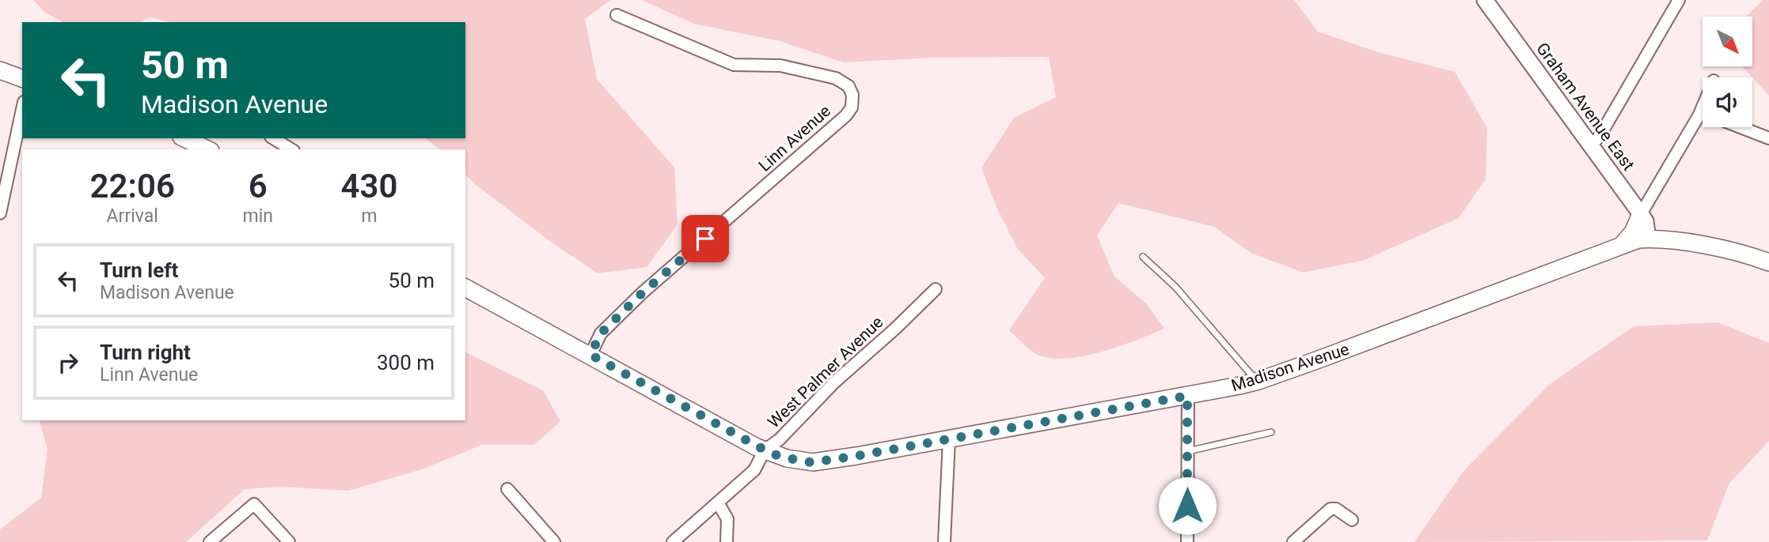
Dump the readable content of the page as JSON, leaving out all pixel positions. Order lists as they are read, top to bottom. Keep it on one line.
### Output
{"streets":{"main road":["Madison Avenue"],"street":["Graham Avenue East","Linn Avenue","West Palmer Avenue"]},"crossings":[["Graham Avenue East","Madison Avenue"],["Linn Avenue","Madison Avenue"],["Madison Avenue","West Palmer Avenue"]],"north":"bottom right","page":{"turn":["50 m","Madison Avenue"],"eta":["22:06","Arrival","6","min","430","m"],"list":[{"name":"Turn left","note":"Madison Avenue","value":"50 m"},{"name":"Turn right","note":"Linn Avenue","value":"300 m"}]}}
